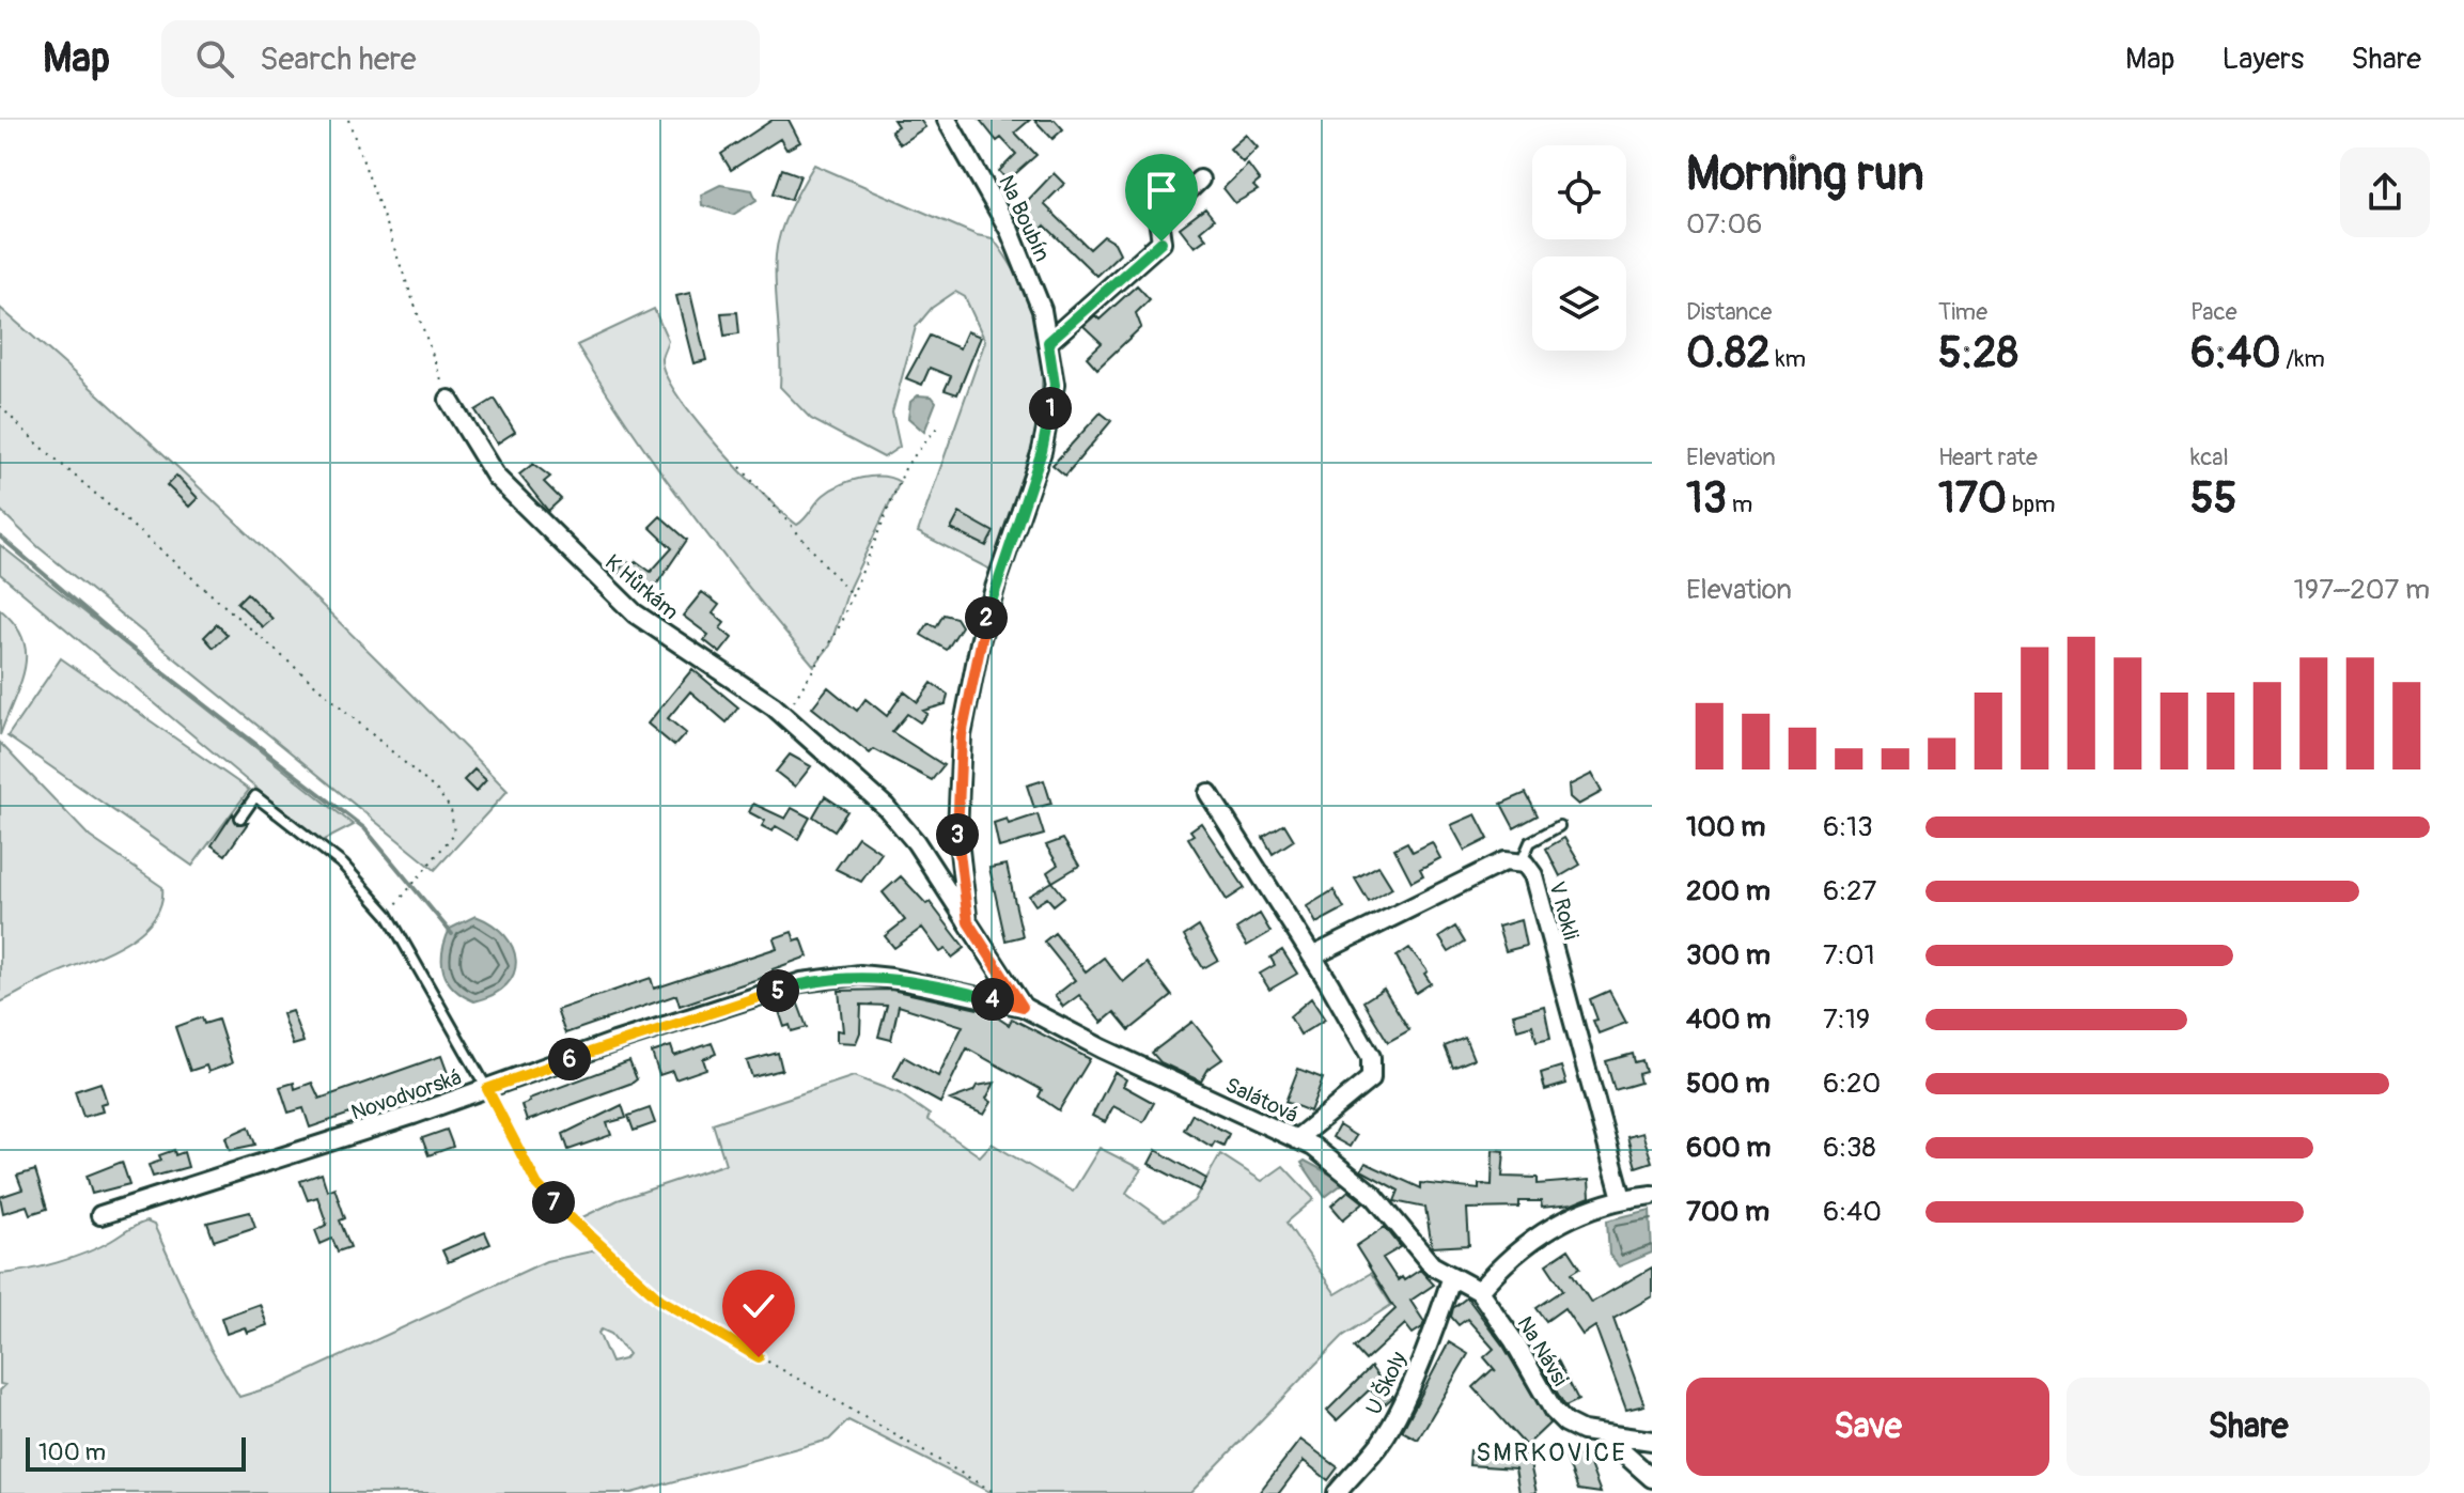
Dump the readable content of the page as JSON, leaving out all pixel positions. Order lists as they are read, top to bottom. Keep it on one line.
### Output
{"streets":{"street":["Na Boubín","K Hůrkám","V Rokli","Novodvorská","Salátová","Na Návsi","U Školy"]},"crossings":[["Na Boubín","K Hůrkám"],["K Hůrkám","Novodvorská"],["K Hůrkám","Salátová"],["Novodvorská","Salátová"],["Salátová","Na Návsi"],["Salátová","U Školy"],["Na Návsi","U Školy"]],"districts":["SMRKOVICE"],"scale_bar":"100 m","page":{"header":"Map","search":"Search here","nav":["Map","Layers","Share"],"heading":["Morning run","07:06"],"stats":[["Distance","0.82 km"],["Time","5:28"],["Pace","6:40 /km"],["Elevation","13 m"],["Heart rate","170 bpm"],["kcal","55"]],"pins":["1","2","3","5","4","6","7"],"chart":["Elevation","197–207 m"],"list":[{"name":"100 m","note":"6:13"},{"name":"200 m","note":"6:27"},{"name":"300 m","note":"7:01"},{"name":"400 m","note":"7:19"},{"name":"500 m","note":"6:20"},{"name":"600 m","note":"6:38"},{"name":"700 m","note":"6:40"}],"buttons":["Save","Share"],"scale":"100 m"}}
